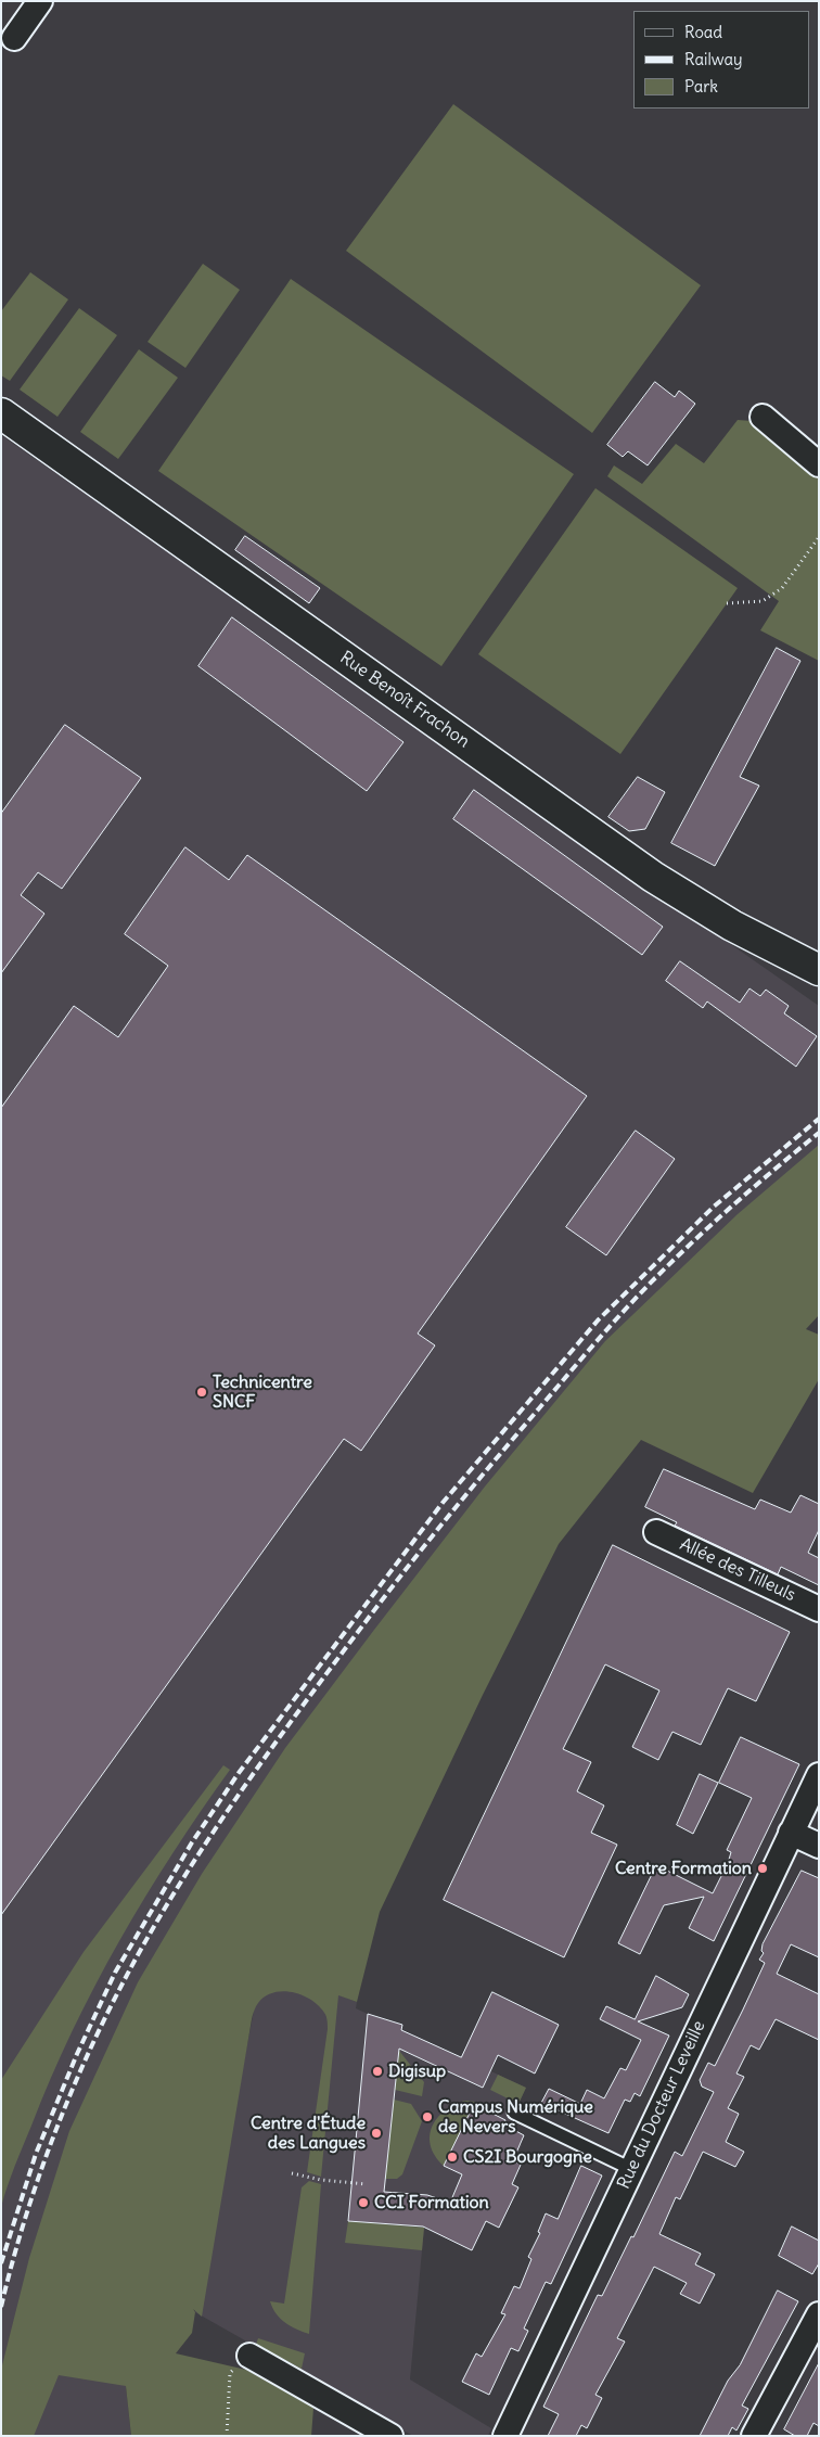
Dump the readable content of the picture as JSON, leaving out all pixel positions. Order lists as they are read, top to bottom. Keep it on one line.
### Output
{"streets":{"main road":["Rue Benoît Frachon"],"street":["Allée des Tilleuls","Rue du Docteur Leveille"]},"places":["Technicentre SNCF","Centre Formation","Digisup","Campus Numérique de Nevers","Centre d'Étude des Langues","CS2I Bourgogne","CCI Formation"],"legend":["Road","Railway","Park"]}
